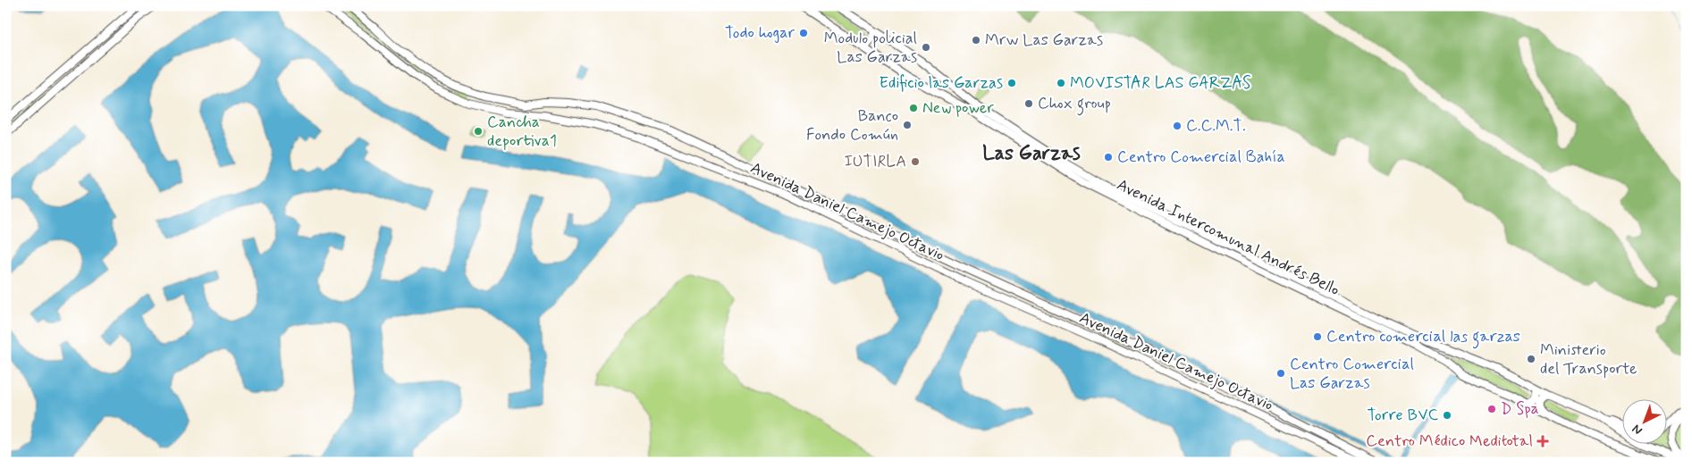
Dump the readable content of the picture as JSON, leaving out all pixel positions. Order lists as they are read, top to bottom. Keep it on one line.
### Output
{"streets":{"main road":["Avenida Daniel Camejo Octavio","Avenida Intercomunal Andrés Bello"]},"districts":["Las Garzas"],"places":{"other":["Todo hogar","Mrw Las Garzas","Modulo policial Las Garzas","Edificio las Garzas","MOVISTAR LAS GARZAS","Chox group","New power","Banco Fondo Común","C.C.M.T.","Cancha deportiva1","Centro Comercial Bahía","IUTIRLA","Centro comercial las garzas","Ministerio del Transporte","Centro Comercial Las Garzas","D Spa","Torre BVC"],"health":["Centro Médico Meditotal"]},"north":"bottom left"}
